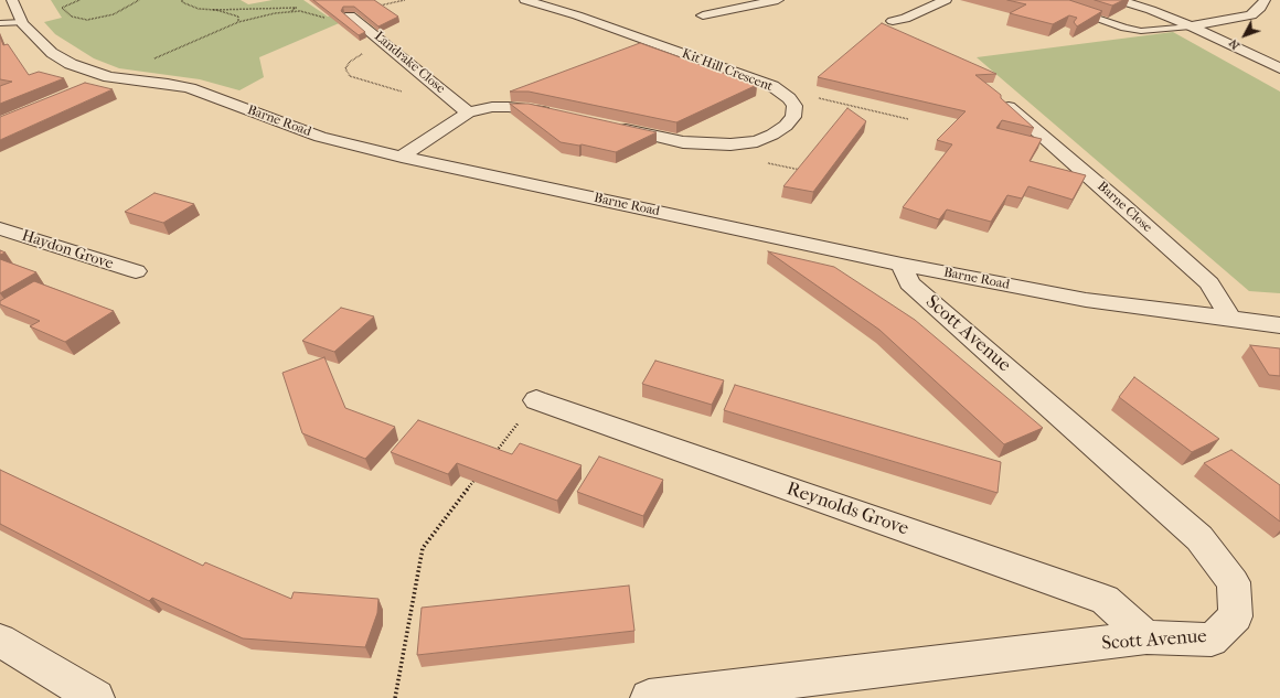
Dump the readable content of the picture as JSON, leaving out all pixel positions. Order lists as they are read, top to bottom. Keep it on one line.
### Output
{"streets":{"street":["Landrake Close","Kit Hill Crescent","Barne Road","Barne Close","Haydon Grove","Scott Avenue","Reynolds Grove"]},"crossings":[["Barne Road","Barne Close"],["Barne Road","Scott Avenue"],["Scott Avenue","Reynolds Grove"]],"north":"bottom left"}
